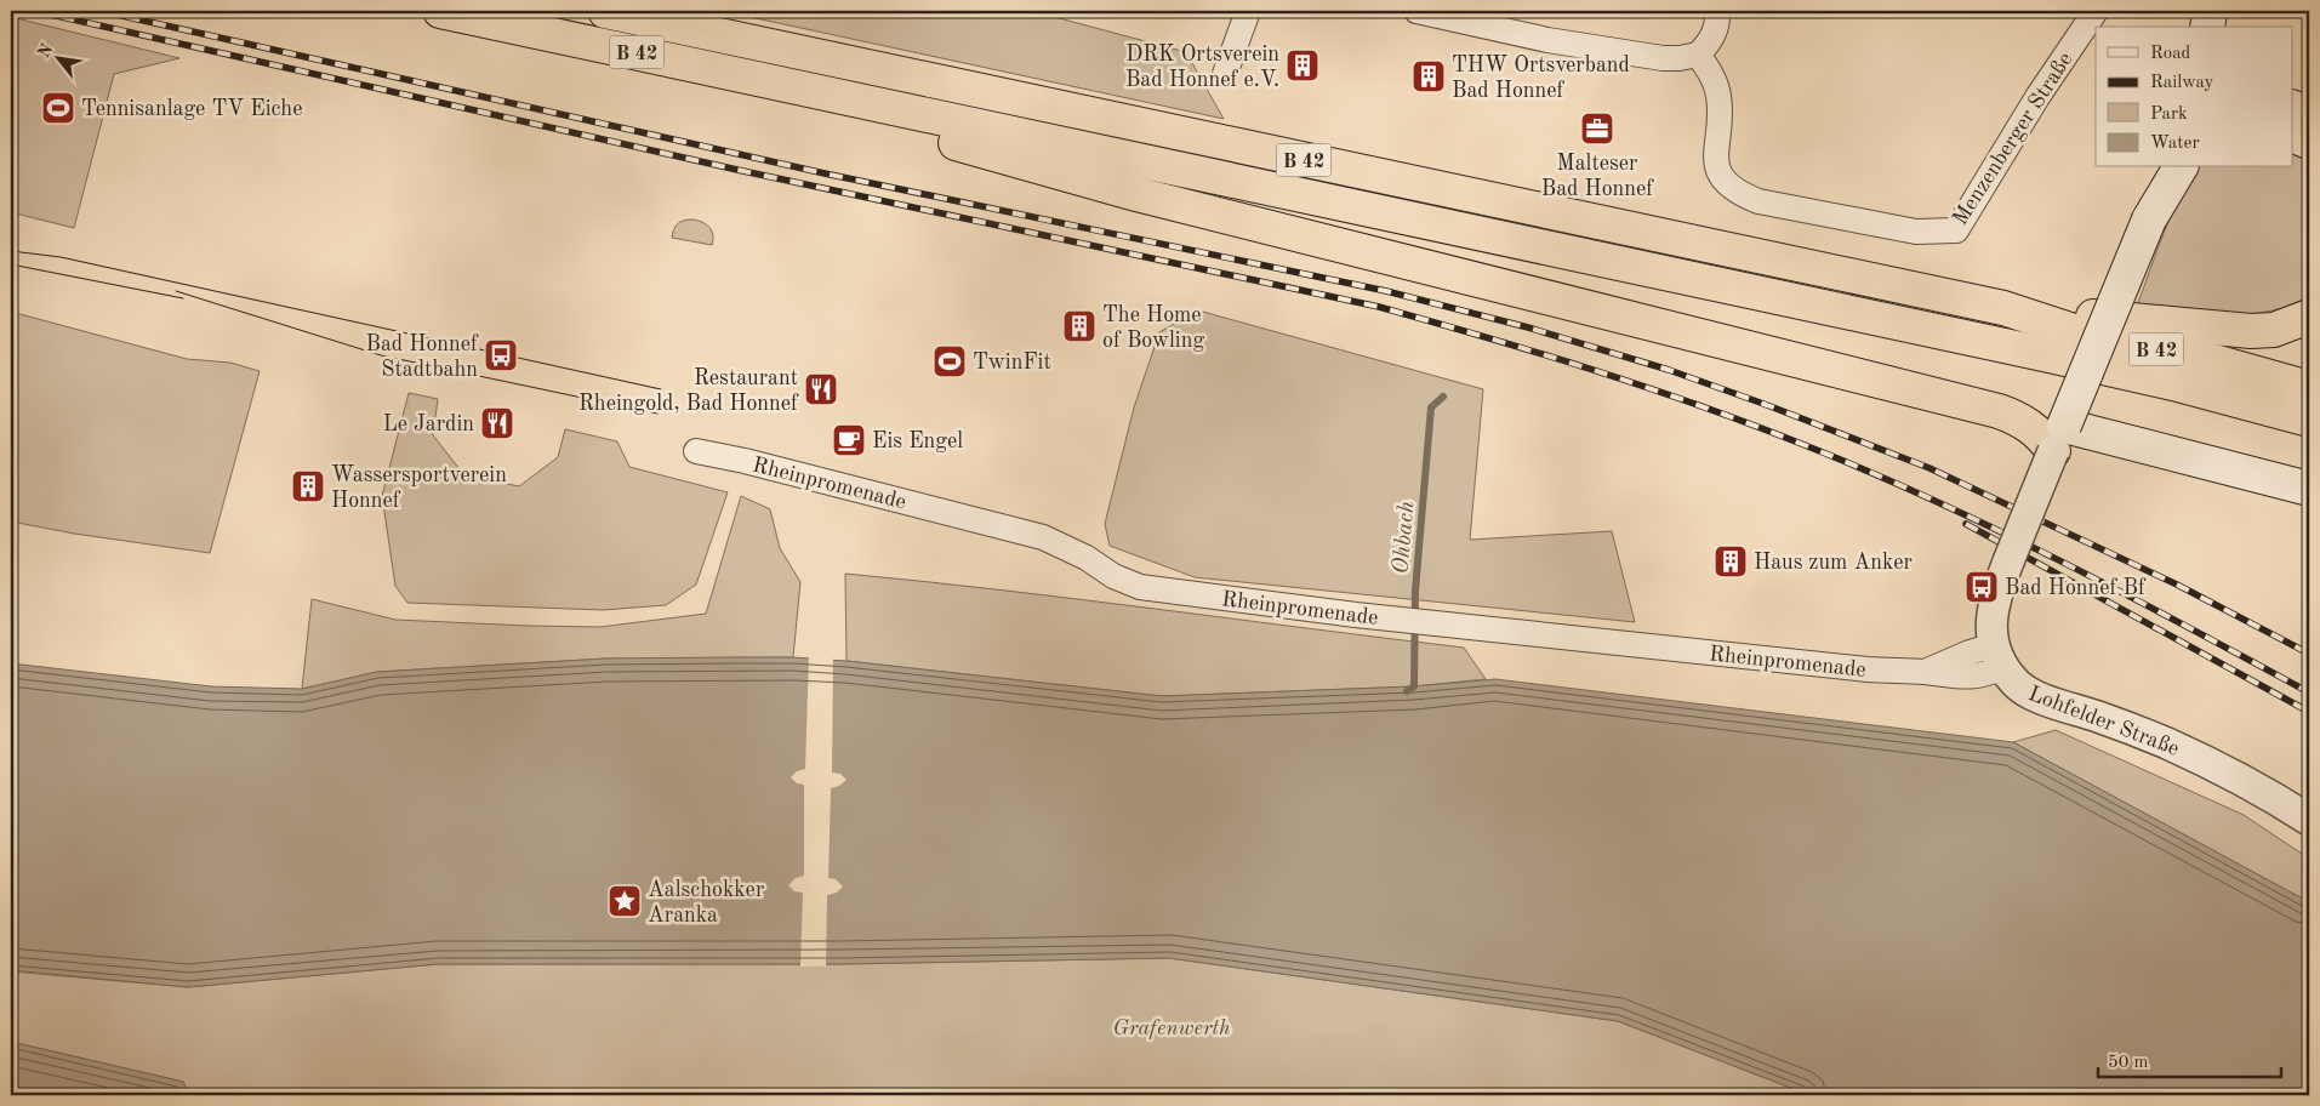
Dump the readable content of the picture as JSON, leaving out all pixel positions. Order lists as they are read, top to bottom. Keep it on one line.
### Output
{"streets":{"highway":["B 42"],"street":["Menzenberger Straße","Rheinpromenade","Lohfelder Straße"]},"crossings":[["Rheinpromenade","Lohfelder Straße"]],"water":["Ohbach"],"parks":["Grafenwerth"],"places":{"building":["DRK Ortsverein Bad Honnef e.V.","THW Ortsverband Bad Honnef","The Home of Bowling","Wassersportverein Honnef","Haus zum Anker"],"sports":["Tennisanlage TV Eiche","TwinFit"],"office":["Malteser Bad Honnef"],"bus stop":["Bad Honnef Stadtbahn","Bad Honnef Bf"],"restaurant":["Restaurant Rheingold, Bad Honnef","Le Jardin"],"cafe":["Eis Engel"],"place":["Aalschokker Aranka"]},"legend":["Road","Railway","Park","Water"],"scale_bar":"50 m","north":"top left"}
